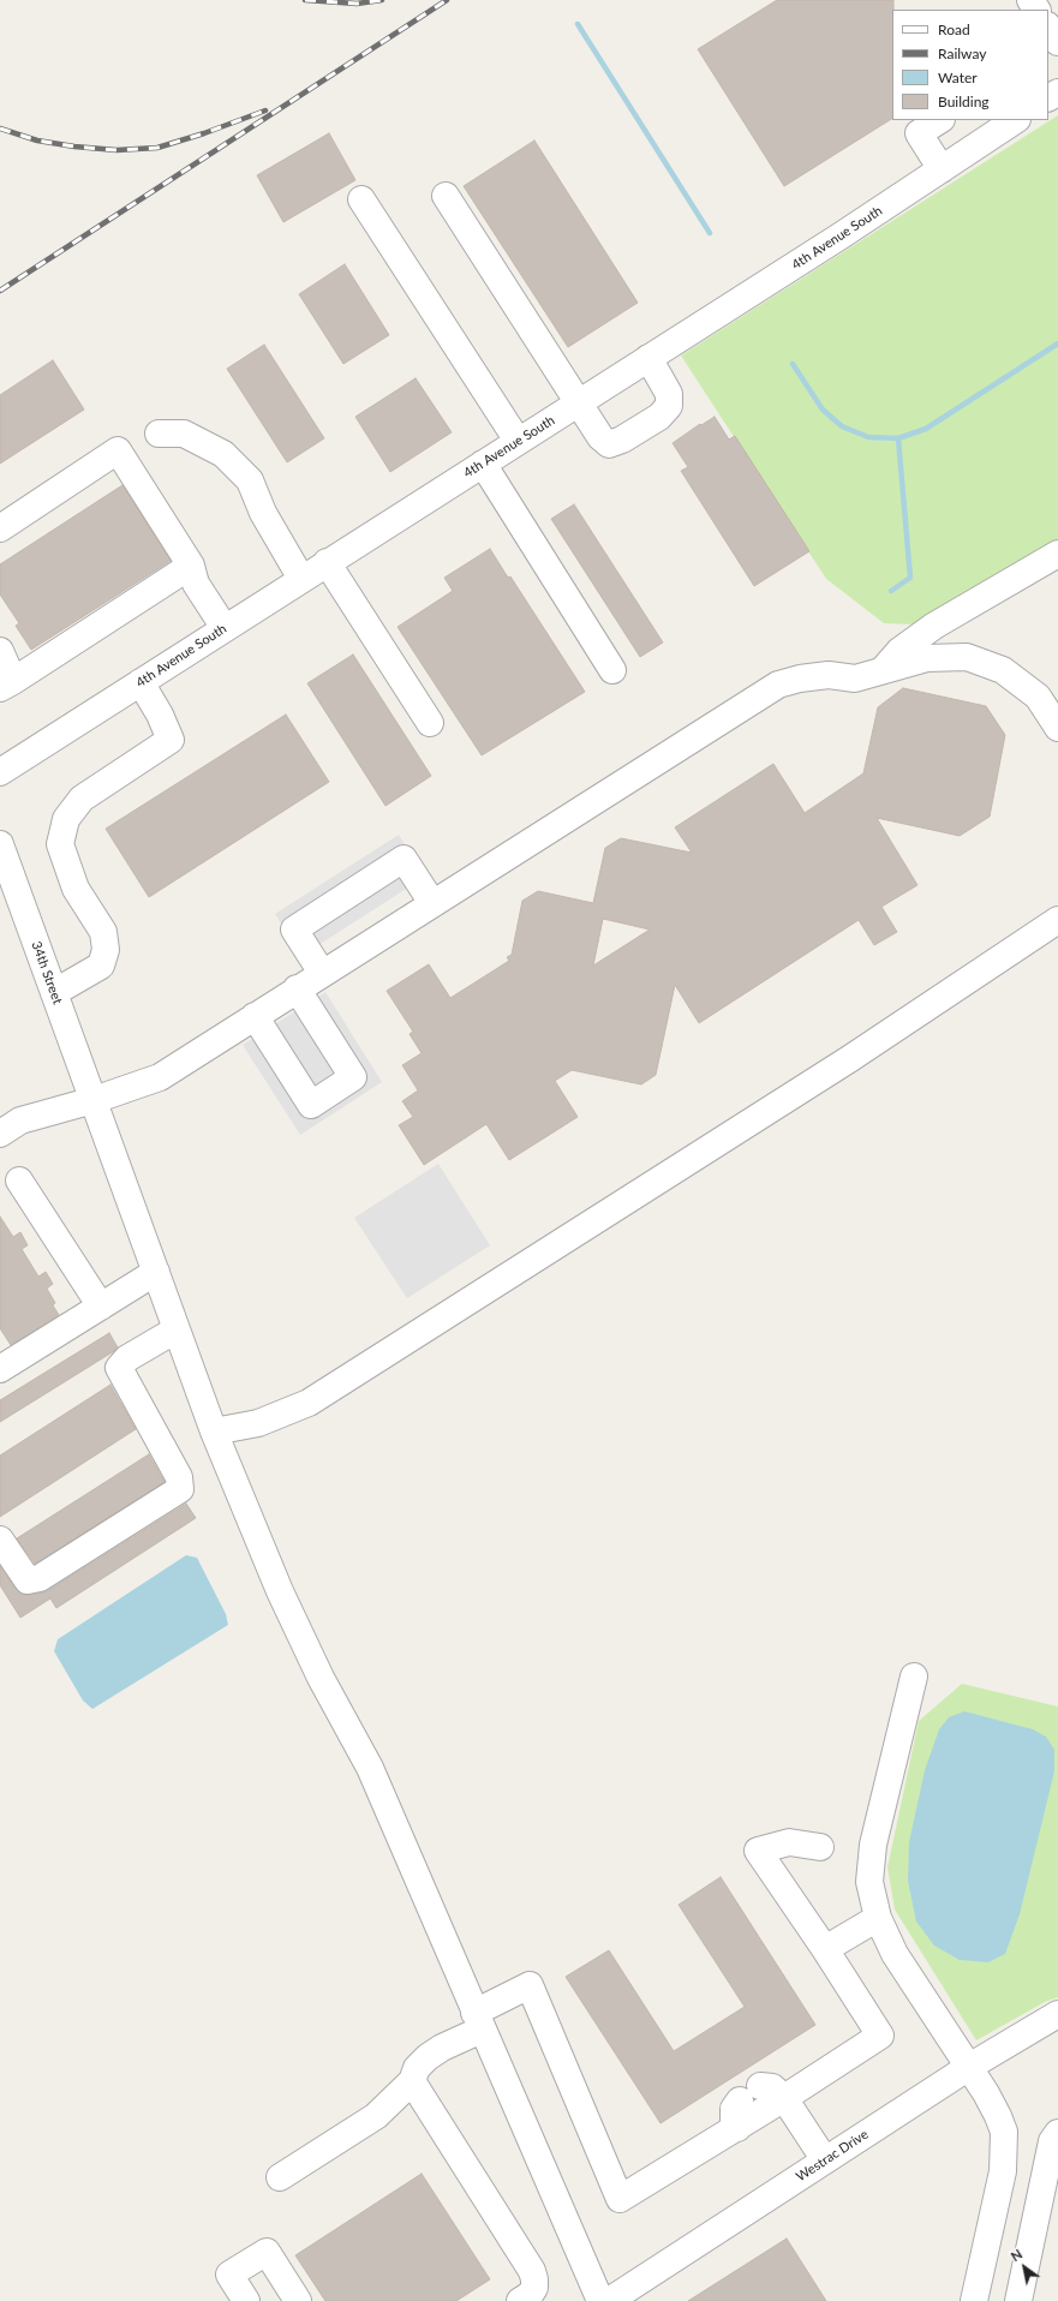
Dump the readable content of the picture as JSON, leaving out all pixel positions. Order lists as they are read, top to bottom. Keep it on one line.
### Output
{"streets":{"street":["4th Avenue South","34th Street","Westrac Drive"]},"legend":["Road","Railway","Water","Building"],"north":"top left"}
